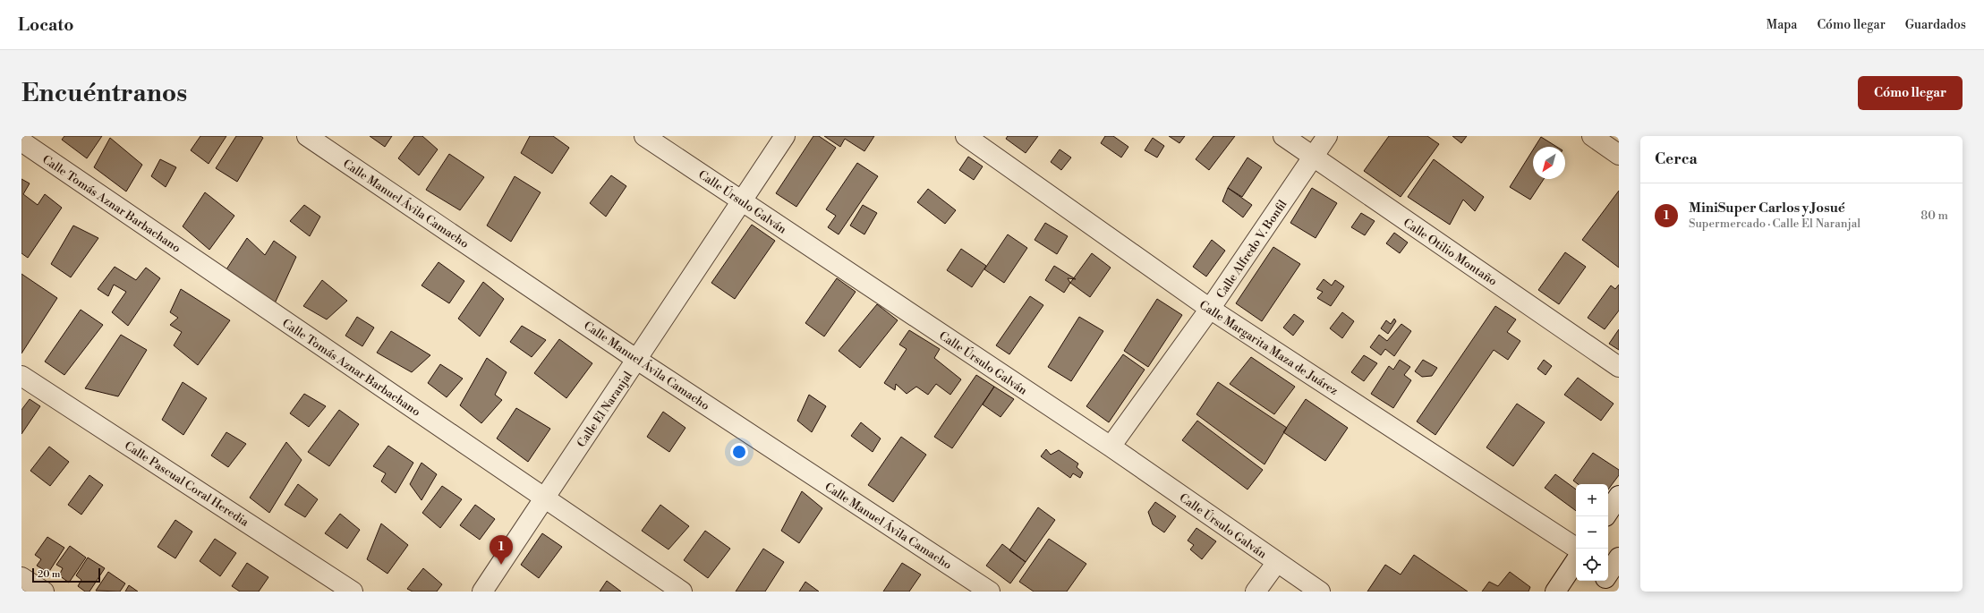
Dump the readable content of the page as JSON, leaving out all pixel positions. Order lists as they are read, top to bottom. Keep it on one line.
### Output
{"streets":{"street":["Calle Úrsulo Galván","Calle Tomás Aznar Barbachano","Calle Manuel Ávila Camacho","Calle Alfredo V. Bonfil","Calle Otilio Montaño","Calle Margarita Maza de Juárez","Calle El Naranjal","Calle Pascual Coral Heredia"]},"crossings":[["Calle Úrsulo Galván","Calle Alfredo V. Bonfil"],["Calle Úrsulo Galván","Calle El Naranjal"],["Calle Tomás Aznar Barbachano","Calle El Naranjal"],["Calle Manuel Ávila Camacho","Calle El Naranjal"],["Calle Alfredo V. Bonfil","Calle Otilio Montaño"],["Calle Alfredo V. Bonfil","Calle Margarita Maza de Juárez"]],"scale_bar":"20 m","north":"bottom left","page":{"header":"Locato","nav":["Mapa","Cómo llegar","Guardados"],"buttons":"Cómo llegar","title":"Encuéntranos","heading":"Cerca","list":[{"mark":"1","name":"MiniSuper Carlos y Josué","note":"Supermercado · Calle El Naranjal","value":"80 m"}],"map_buttons":["+","−"],"pins":"1","scale":"20 m"}}
